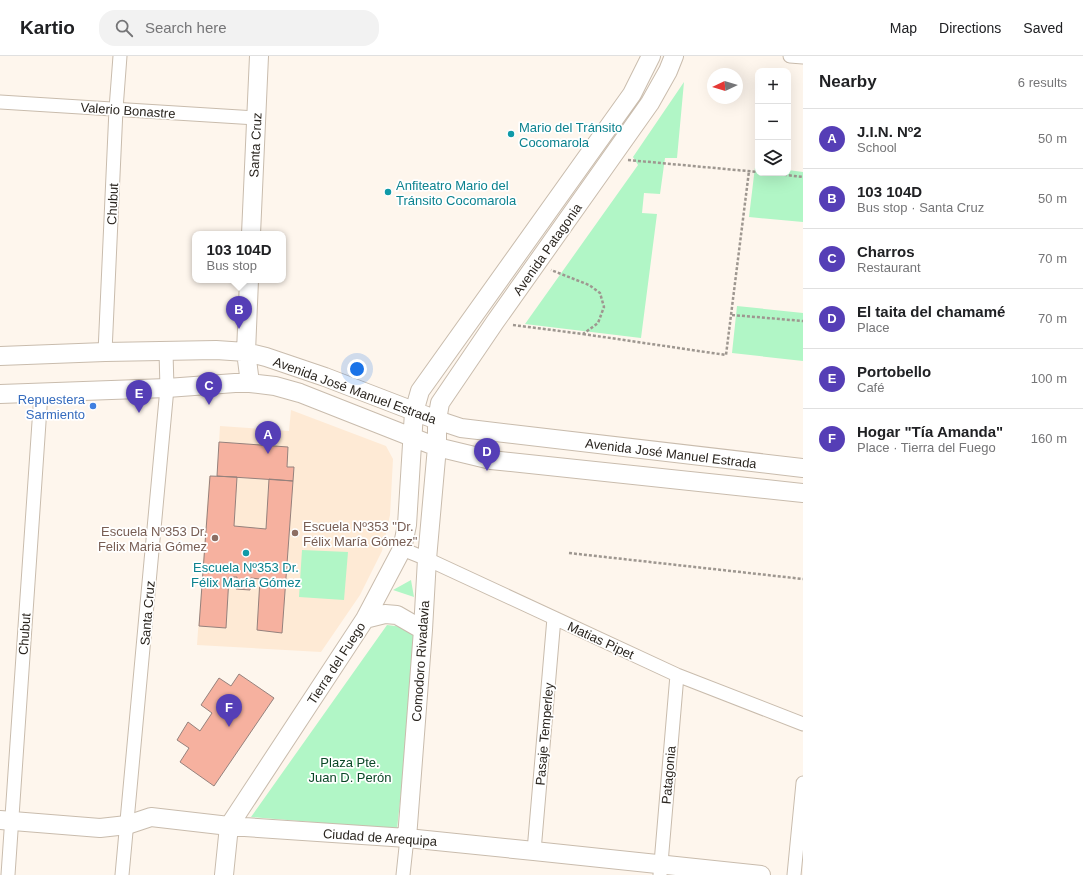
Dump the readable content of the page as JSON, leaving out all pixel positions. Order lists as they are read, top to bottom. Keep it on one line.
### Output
{"streets":{"main road":["Santa Cruz","Avenida Patagonia","Avenida José Manuel Estrada","Comodoro Rivadavia","Tierra del Fuego","Ciudad de Arequipa"],"street":["Valerio Bonastre","Chubut","Matias Pipet","Pasaje Temperley","Patagonia"]},"crossings":[["Valerio Bonastre","Santa Cruz"],["Valerio Bonastre","Chubut"],["Santa Cruz","Avenida José Manuel Estrada"],["Santa Cruz","Ciudad de Arequipa"],["Chubut","Avenida José Manuel Estrada"],["Chubut","Ciudad de Arequipa"],["Avenida Patagonia","Avenida José Manuel Estrada"],["Avenida Patagonia","Comodoro Rivadavia"],["Avenida Patagonia","Tierra del Fuego"],["Avenida José Manuel Estrada","Comodoro Rivadavia"],["Avenida José Manuel Estrada","Tierra del Fuego"],["Matias Pipet","Comodoro Rivadavia"],["Matias Pipet","Tierra del Fuego"],["Matias Pipet","Pasaje Temperley"],["Matias Pipet","Patagonia"],["Comodoro Rivadavia","Ciudad de Arequipa"],["Tierra del Fuego","Ciudad de Arequipa"],["Pasaje Temperley","Ciudad de Arequipa"],["Patagonia","Ciudad de Arequipa"]],"parks":["Plaza Pte. Juan D. Perón"],"places":["Mario del Tránsito Cocomarola","Anfiteatro Mario del Tránsito Cocomarola","Repuestera Sarmiento","Escuela Nº353 \"Dr. Félix María Gómez\"","Escuela Nº353 Dr. Felix Maria Gómez","Escuela Nº353 Dr. Félix María Gómez"],"north":"left","page":{"header":"Kartio","search":"Search here","nav":["Map","Directions","Saved"],"heading":["Nearby","6 results"],"map_buttons":["+","−"],"list":[{"mark":"A","name":"J.I.N. Nº2","note":"School","value":"50 m"},{"mark":"B","name":"103 104D","note":"Bus stop · Santa Cruz","value":"50 m"},{"mark":"C","name":"Charros","note":"Restaurant","value":"70 m"},{"mark":"D","name":"El taita del chamamé","note":"Place","value":"70 m"},{"mark":"E","name":"Portobello","note":"Café","value":"100 m"},{"mark":"F","name":"Hogar \"Tía Amanda\"","note":"Place · Tierra del Fuego","value":"160 m"}],"popup":["103 104D","Bus stop"],"pins":["B","C","E","A","D","F"]}}
